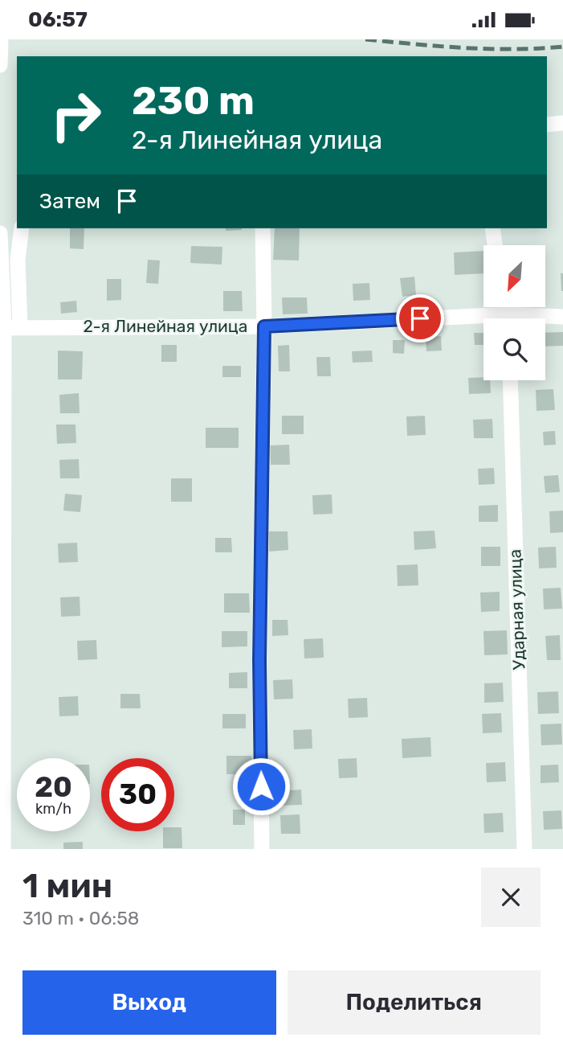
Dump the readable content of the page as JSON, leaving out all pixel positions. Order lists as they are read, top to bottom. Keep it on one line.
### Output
{"streets":{"street":["2-я Линейная улица","Ударная улица"]},"north":"bottom left","page":{"status":"06:57","turn":["230 m","2-я Линейная улица"],"then":"Затем","speed":"20 km/h","limit":"30","heading":["1 мин","310 m · 06:58"],"buttons":["Выход","Поделиться"]}}
